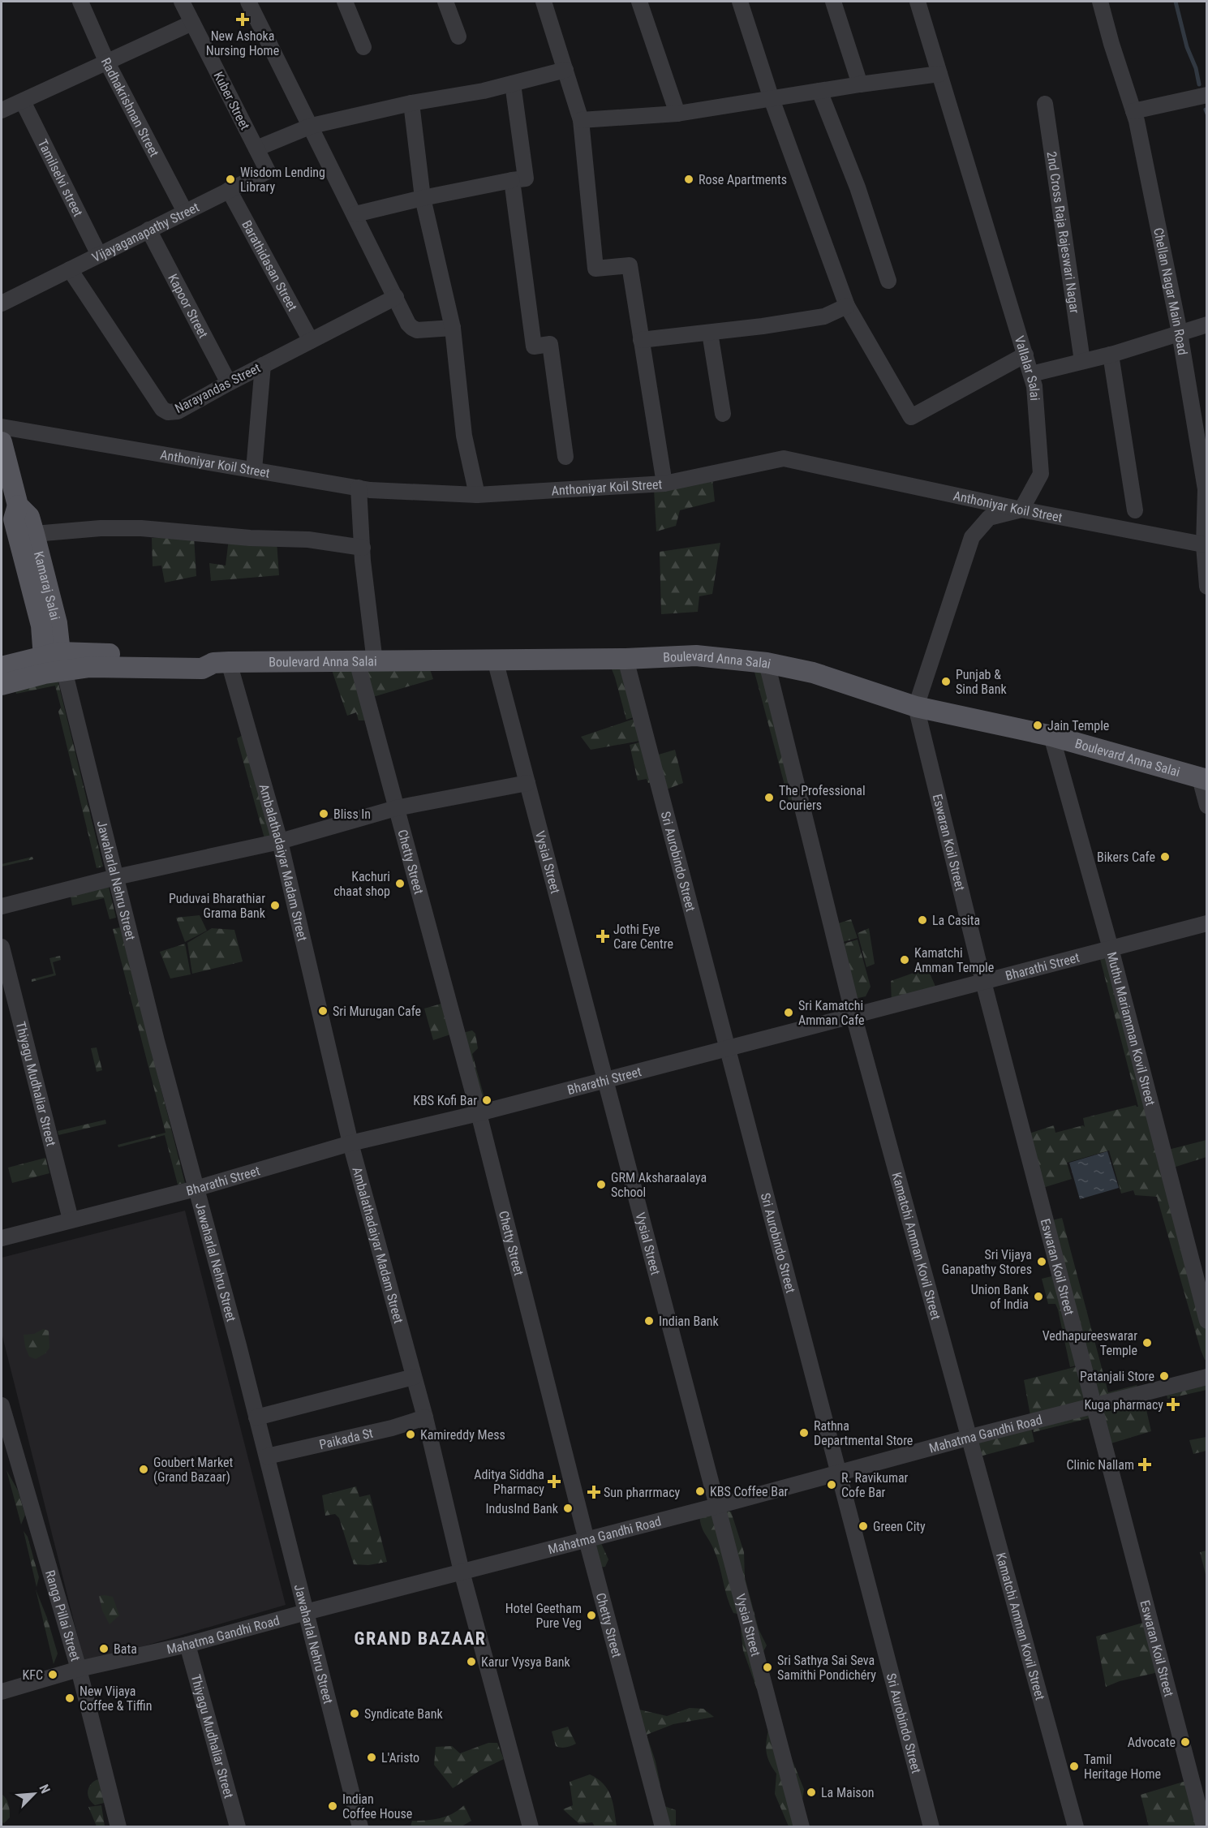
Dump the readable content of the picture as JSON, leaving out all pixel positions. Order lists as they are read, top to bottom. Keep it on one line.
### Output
{"streets":{"main road":["Kamaraj Salai","Boulevard Anna Salai"],"street":["Kuber Street","Radhakrishnan Street","Tamilselvi street","Vijayaganapathy Street","2nd Cross Raja Rajeswari Nagar","Barathidasan Street","Chellan Nagar Main Road","Kapoor Street","Vallalar Salai","Narayandas Street","Anthoniyar Koil Street","Eswaran Koil Street","Vysial Street","Sri Aurobindo Street","Ambalathadaiyar Madam Street","Chetty Street","Jawaharlal Nehru Street","Bharathi Street","Muthu Mariamman Kovil Street","Thiyagu Mudhaliar Street","Kamatchi Amman Kovil Street","Mahatma Gandhi Road","Paikada St","Ranga Pillai Street"]},"crossings":[["Kuber Street","Vijayaganapathy Street"],["Radhakrishnan Street","Vijayaganapathy Street"],["Tamilselvi street","Vijayaganapathy Street"],["Vijayaganapathy Street","Barathidasan Street"],["Vijayaganapathy Street","Kapoor Street"],["Vijayaganapathy Street","Narayandas Street"],["Barathidasan Street","Narayandas Street"],["Chellan Nagar Main Road","Anthoniyar Koil Street"],["Kapoor Street","Narayandas Street"],["Vallalar Salai","Anthoniyar Koil Street"],["Anthoniyar Koil Street","Chetty Street"],["Kamaraj Salai","Boulevard Anna Salai"],["Kamaraj Salai","Jawaharlal Nehru Street"],["Boulevard Anna Salai","Eswaran Koil Street"],["Boulevard Anna Salai","Vysial Street"],["Boulevard Anna Salai","Sri Aurobindo Street"],["Boulevard Anna Salai","Ambalathadaiyar Madam Street"],["Boulevard Anna Salai","Chetty Street"],["Boulevard Anna Salai","Jawaharlal Nehru Street"],["Boulevard Anna Salai","Muthu Mariamman Kovil Street"],["Boulevard Anna Salai","Kamatchi Amman Kovil Street"],["Eswaran Koil Street","Bharathi Street"],["Eswaran Koil Street","Mahatma Gandhi Road"],["Vysial Street","Bharathi Street"],["Vysial Street","Mahatma Gandhi Road"],["Sri Aurobindo Street","Bharathi Street"],["Sri Aurobindo Street","Mahatma Gandhi Road"],["Ambalathadaiyar Madam Street","Bharathi Street"],["Ambalathadaiyar Madam Street","Mahatma Gandhi Road"],["Ambalathadaiyar Madam Street","Paikada St"],["Chetty Street","Bharathi Street"],["Chetty Street","Mahatma Gandhi Road"],["Jawaharlal Nehru Street","Bharathi Street"],["Jawaharlal Nehru Street","Mahatma Gandhi Road"],["Jawaharlal Nehru Street","Paikada St"],["Bharathi Street","Muthu Mariamman Kovil Street"],["Bharathi Street","Thiyagu Mudhaliar Street"],["Bharathi Street","Kamatchi Amman Kovil Street"],["Thiyagu Mudhaliar Street","Mahatma Gandhi Road"],["Kamatchi Amman Kovil Street","Mahatma Gandhi Road"],["Mahatma Gandhi Road","Ranga Pillai Street"]],"districts":["GRAND BAZAAR"],"places":{"health":["New Ashoka Nursing Home","Jothi Eye Care Centre","Kuga pharmacy","Clinic Nallam","Aditya Siddha Pharmacy","Sun pharrmacy"],"other":["Wisdom Lending Library","Rose Apartments","Punjab & Sind Bank","Jain Temple","The Professional Couriers","Bliss In","Bikers Cafe","Kachuri chaat shop","Puduvai Bharathiar Grama Bank","La Casita","Kamatchi Amman Temple","Sri Murugan Cafe","Sri Kamatchi Amman Cafe","KBS Kofi Bar","GRM Aksharaalaya School","Sri Vijaya Ganapathy Stores","Union Bank of India","Indian Bank","Vedhapureeswarar Temple","Patanjali Store","Rathna Departmental Store","Kamireddy Mess","Goubert Market (Grand Bazaar)","R. Ravikumar Cofe Bar","KBS Coffee Bar","IndusInd Bank","Green City","Hotel Geetham Pure Veg","Bata","Karur Vysya Bank","Sri Sathya Sai Seva Samithi Pondichéry","KFC","New Vijaya Coffee & Tiffin","Syndicate Bank","Advocate","L'Aristo","Tamil Heritage Home","La Maison","Indian Coffee House"]},"north":"top right"}
